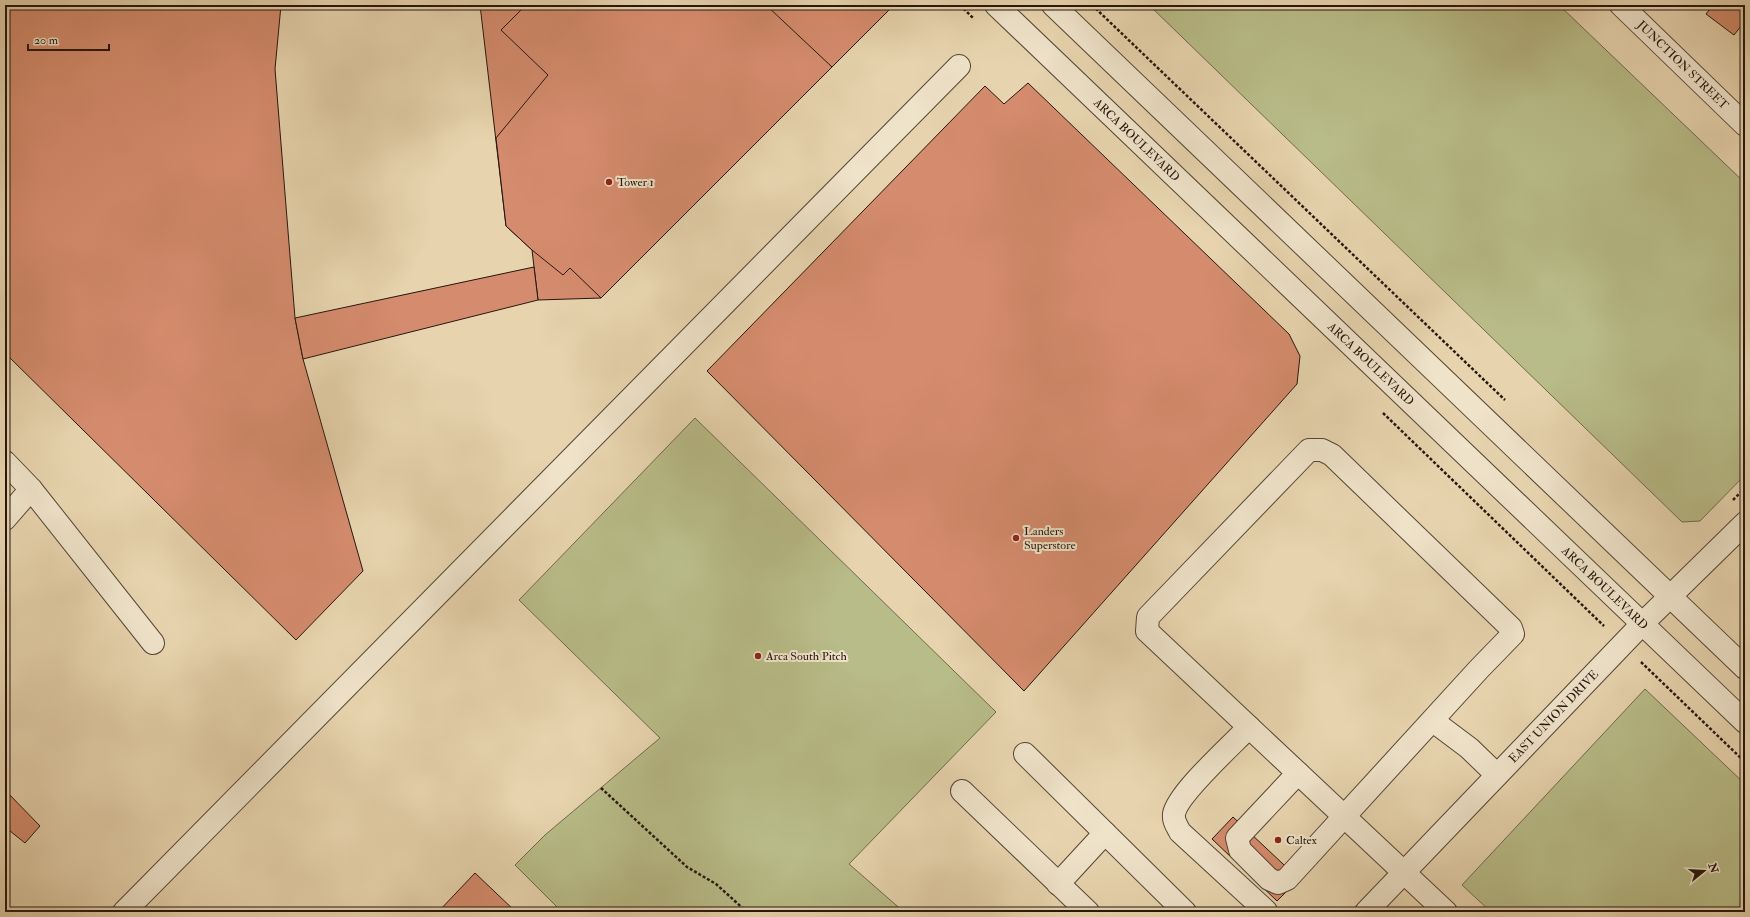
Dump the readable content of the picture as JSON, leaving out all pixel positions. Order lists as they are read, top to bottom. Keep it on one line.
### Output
{"streets":{"street":["JUNCTION STREET","ARCA BOULEVARD","EAST UNION DRIVE"]},"crossings":[["ARCA BOULEVARD","EAST UNION DRIVE"]],"places":["Tower 1","Landers Superstore","Arca South Pitch","Caltex"],"scale_bar":"20 m","north":"right"}
